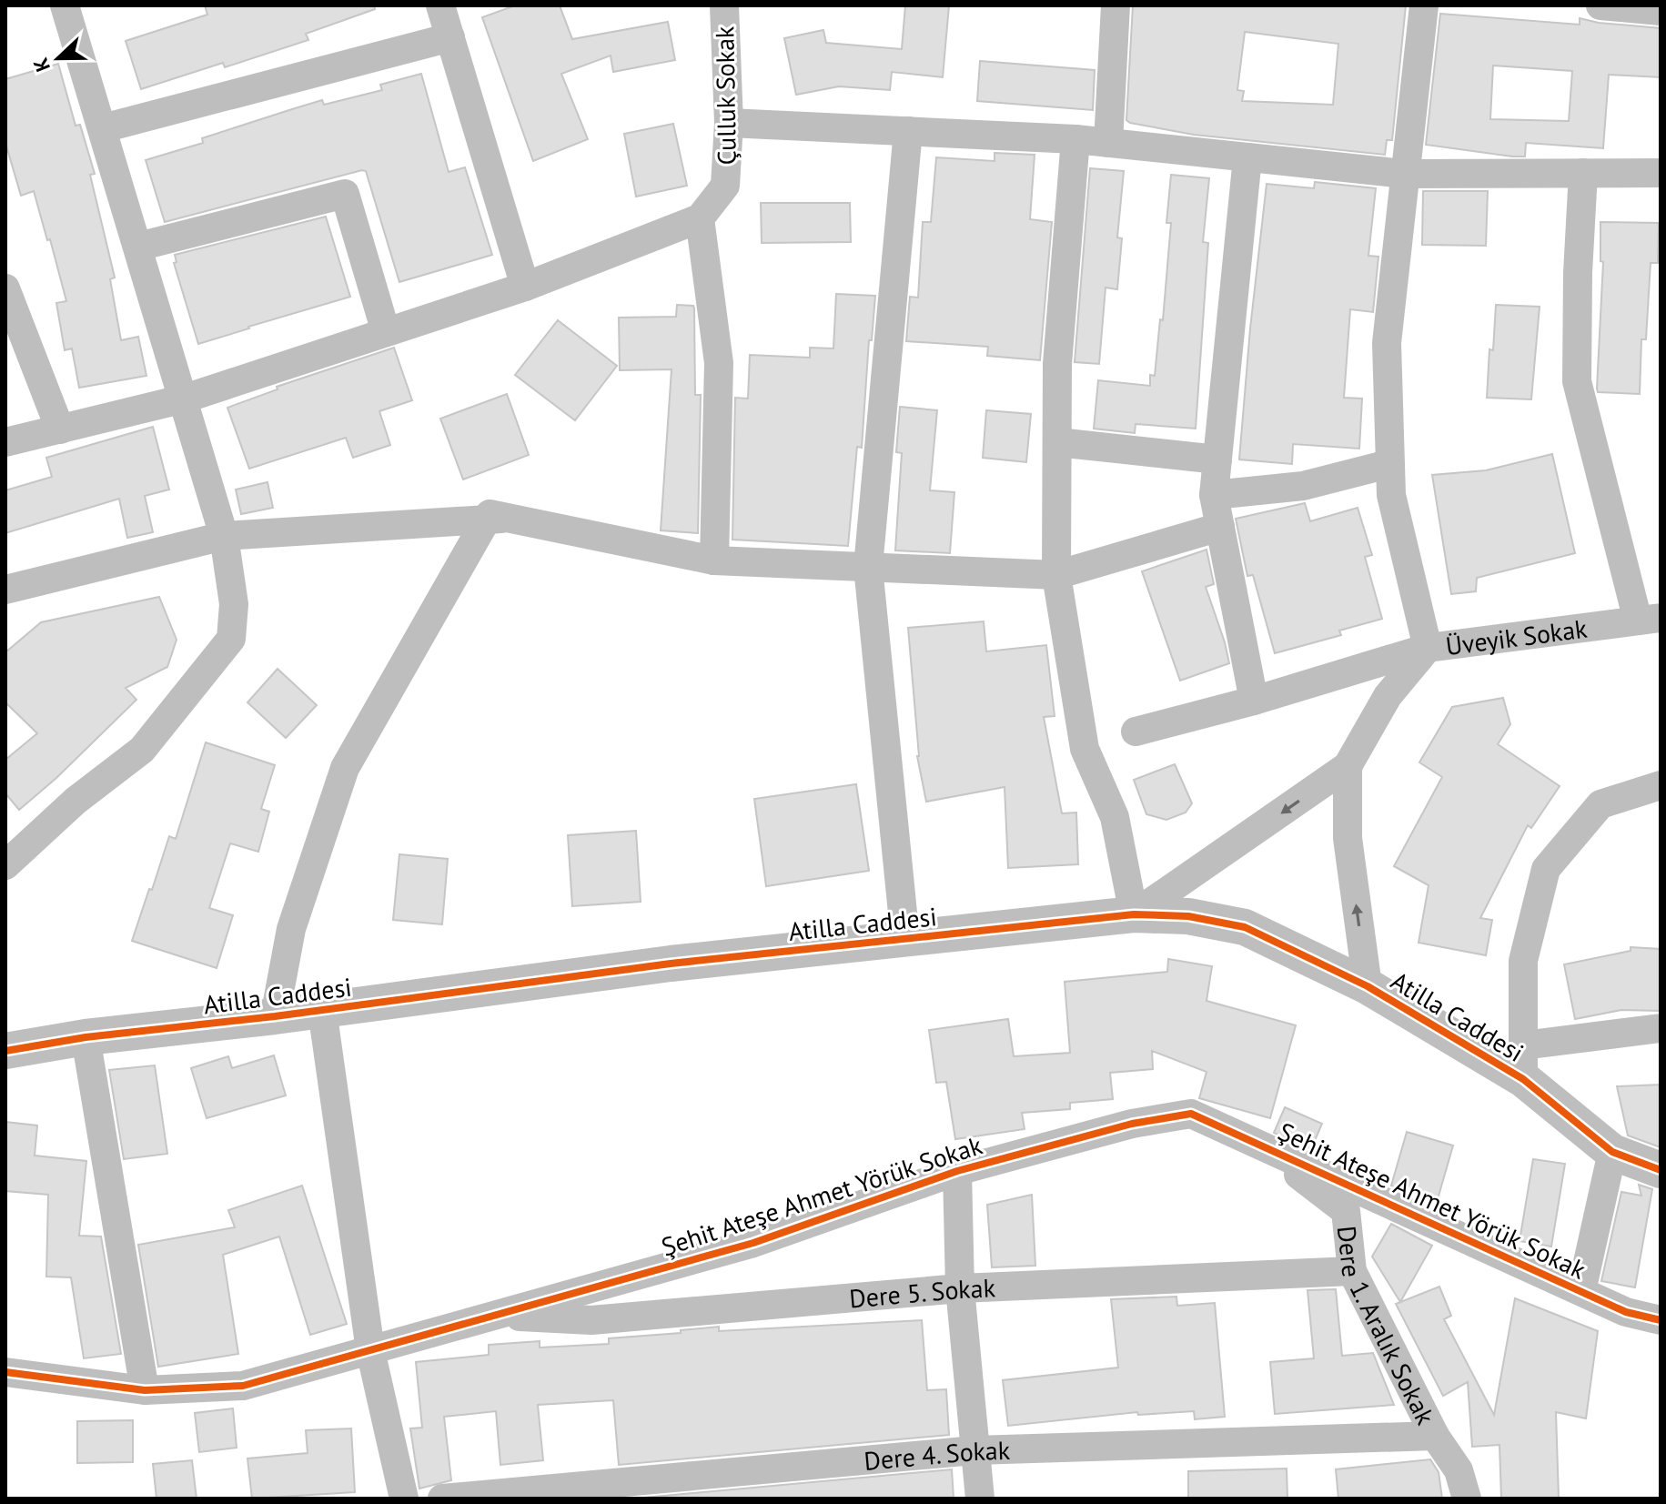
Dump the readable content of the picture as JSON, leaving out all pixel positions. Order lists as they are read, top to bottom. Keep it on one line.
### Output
{"streets":{"street":["Çulluk Sokak","Üveyik Sokak","Atilla Caddesi","Şehit Ateşe Ahmet Yörük Sokak","Dere 5. Sokak","Dere 1. Aralık Sokak","Dere 4. Sokak"]},"crossings":[["Üveyik Sokak","Atilla Caddesi"],["Şehit Ateşe Ahmet Yörük Sokak","Dere 5. Sokak"],["Şehit Ateşe Ahmet Yörük Sokak","Dere 1. Aralık Sokak"],["Dere 5. Sokak","Dere 1. Aralık Sokak"],["Dere 1. Aralık Sokak","Dere 4. Sokak"]],"north":"left"}
